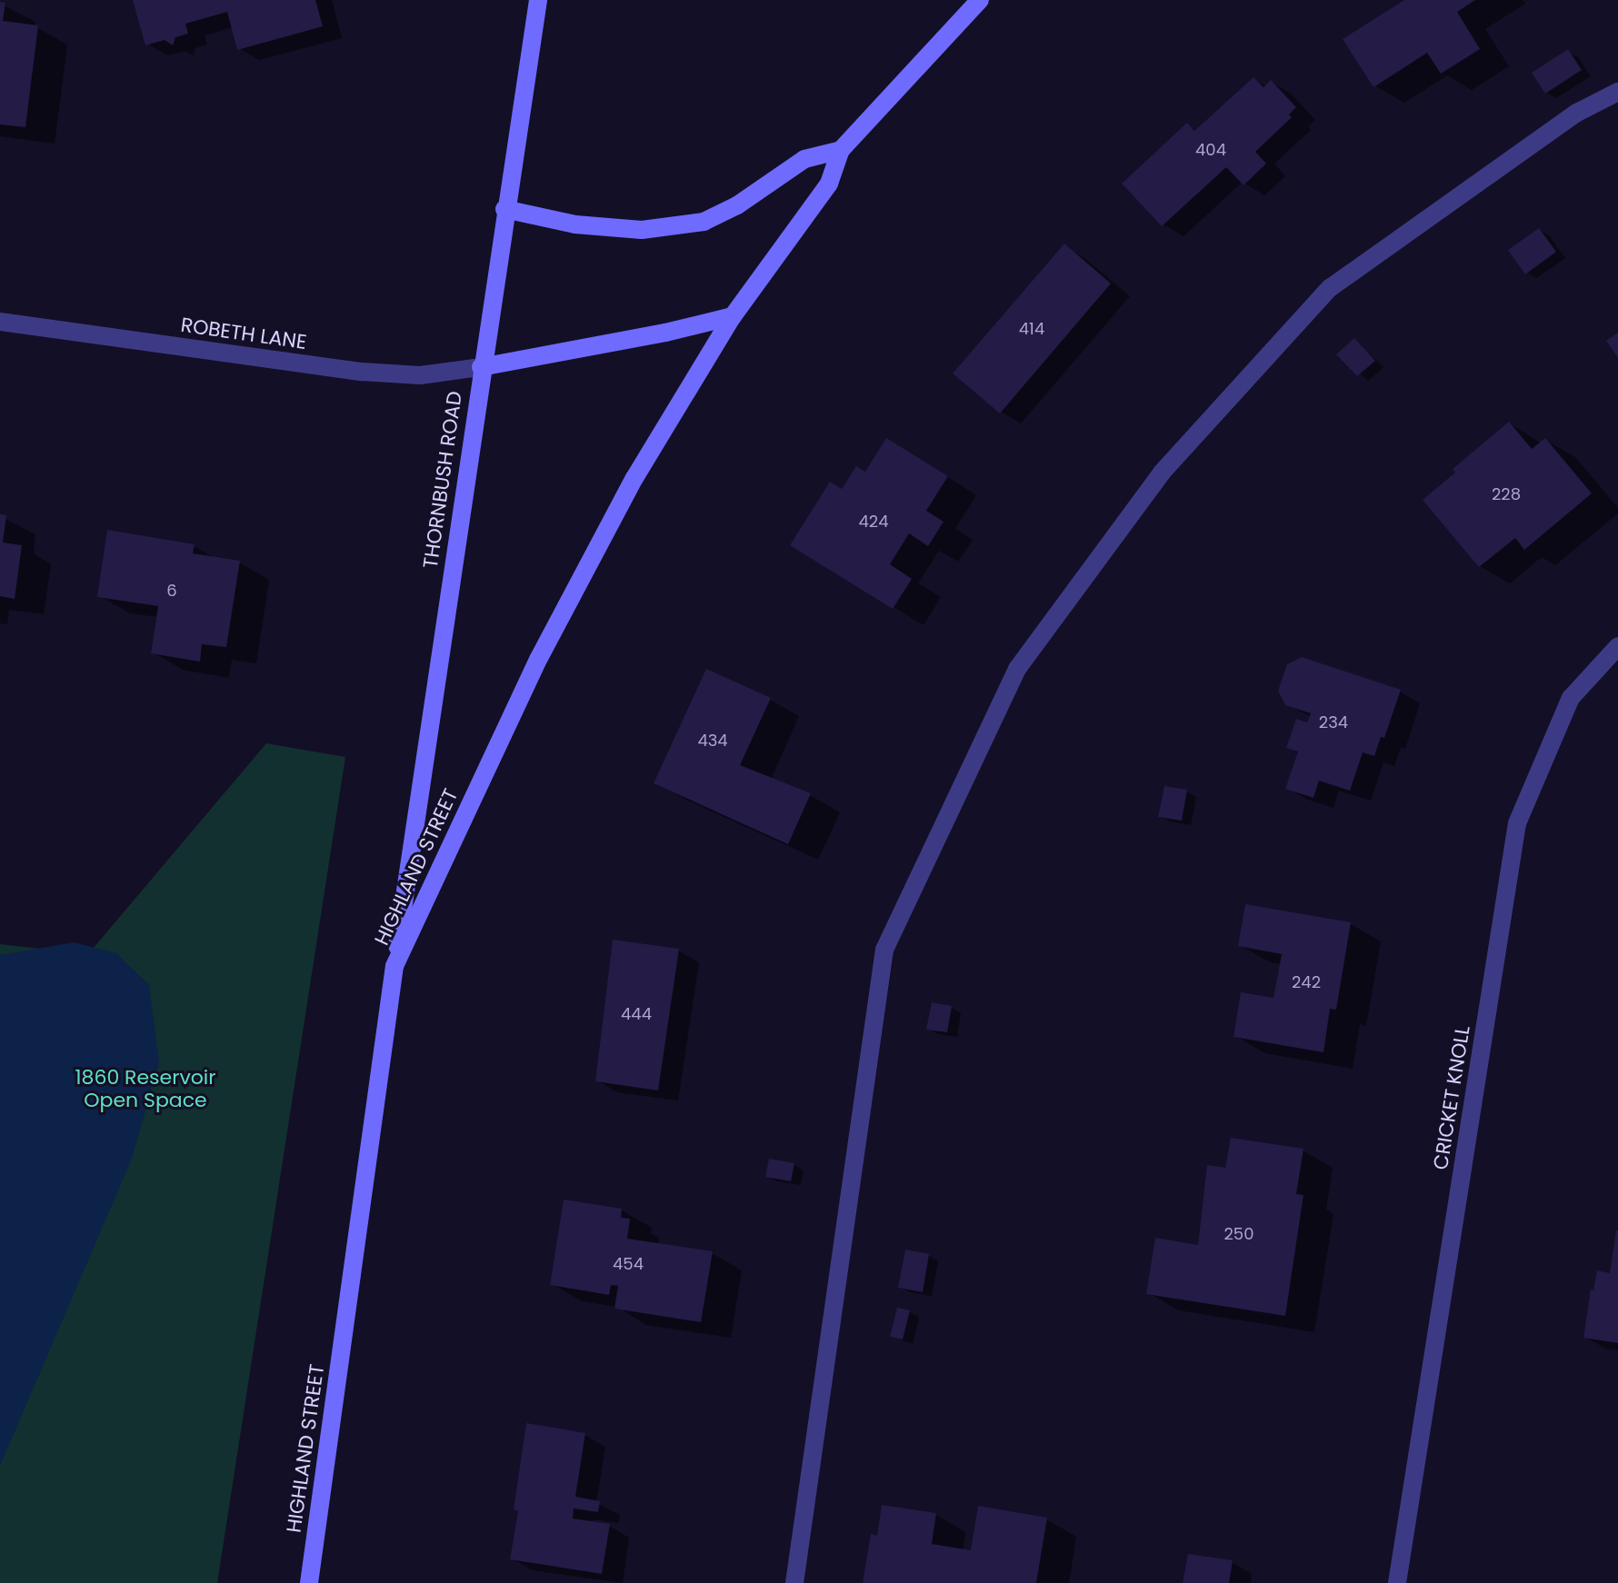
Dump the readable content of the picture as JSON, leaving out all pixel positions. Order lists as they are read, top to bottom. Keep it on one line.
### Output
{"streets":{"street":["ROBETH LANE","THORNBUSH ROAD","HIGHLAND STREET","CRICKET KNOLL"]},"crossings":[["ROBETH LANE","THORNBUSH ROAD"],["THORNBUSH ROAD","HIGHLAND STREET"]],"parks":["1860 Reservoir Open Space"],"house_numbers":["404","414","228","424","6","234","434","242","444","250","454"]}
